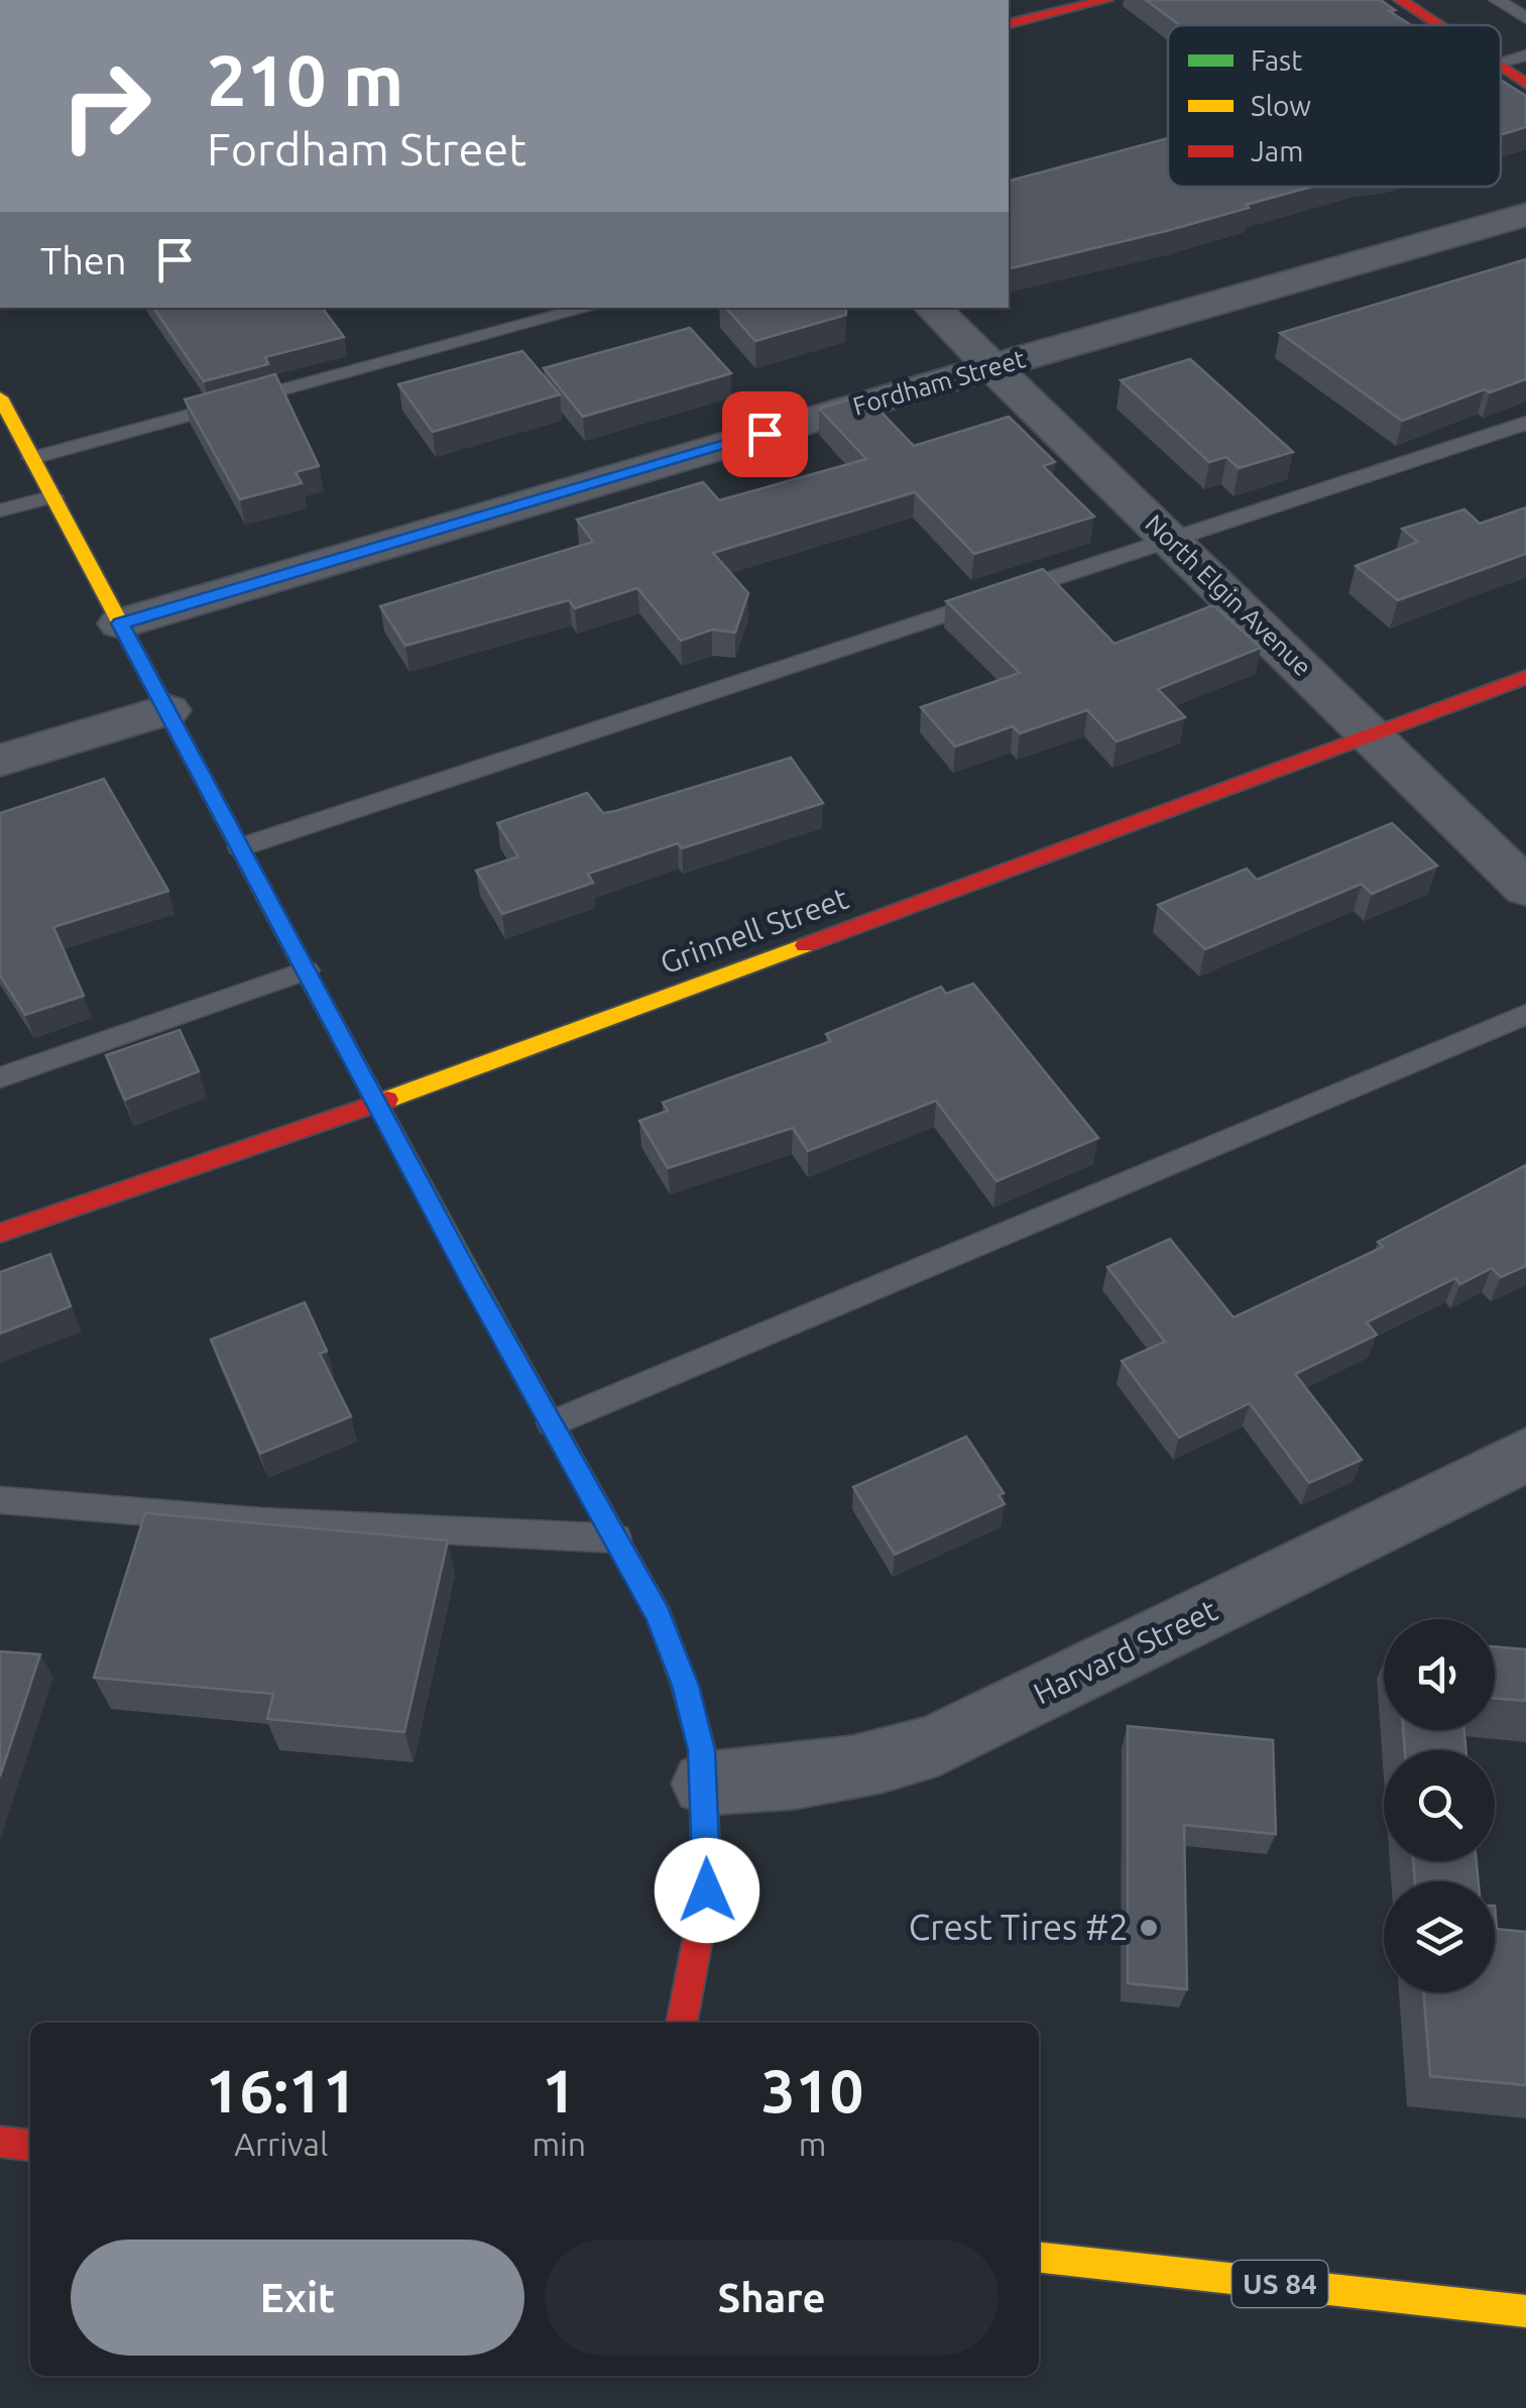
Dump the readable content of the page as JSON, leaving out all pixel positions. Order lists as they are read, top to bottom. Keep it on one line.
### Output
{"streets":{"main road":["Grinnell Street","US 84"],"street":["Fordham Street","North Elgin Avenue","Harvard Street"]},"crossings":[["Fordham Street","North Elgin Avenue"],["North Elgin Avenue","Grinnell Street"]],"places":["Crest Tires #2"],"legend":["Fast","Slow","Jam"],"page":{"turn":["210 m","Fordham Street"],"then":"Then","eta":["16:11","Arrival","1","min","310","m"],"buttons":["Exit","Share"]}}
